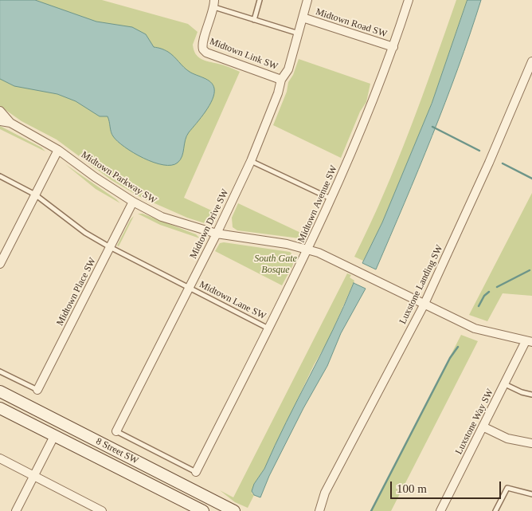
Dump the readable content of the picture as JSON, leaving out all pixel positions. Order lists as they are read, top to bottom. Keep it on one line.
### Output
{"streets":{"main road":["8 Street SW"],"street":["Midtown Road SW","Midtown Link SW","Midtown Parkway SW","Midtown Avenue SW","Midtown Drive SW","Luxstone Landing SW","Midtown Place SW","Luxstone Way SW"],"lane":["Midtown Lane SW"]},"crossings":[["Midtown Road SW","Midtown Avenue SW"],["Midtown Road SW","Midtown Drive SW"],["Midtown Link SW","Midtown Drive SW"],["Midtown Parkway SW","Midtown Avenue SW"],["Midtown Parkway SW","Midtown Drive SW"],["Midtown Parkway SW","Luxstone Landing SW"],["Midtown Parkway SW","Midtown Place SW"],["Midtown Parkway SW","Luxstone Way SW"],["Midtown Avenue SW","Midtown Lane SW"],["Midtown Drive SW","Midtown Lane SW"],["Midtown Place SW","Midtown Lane SW"]],"parks":["South Gate Bosque"],"scale_bar":"100 m"}
